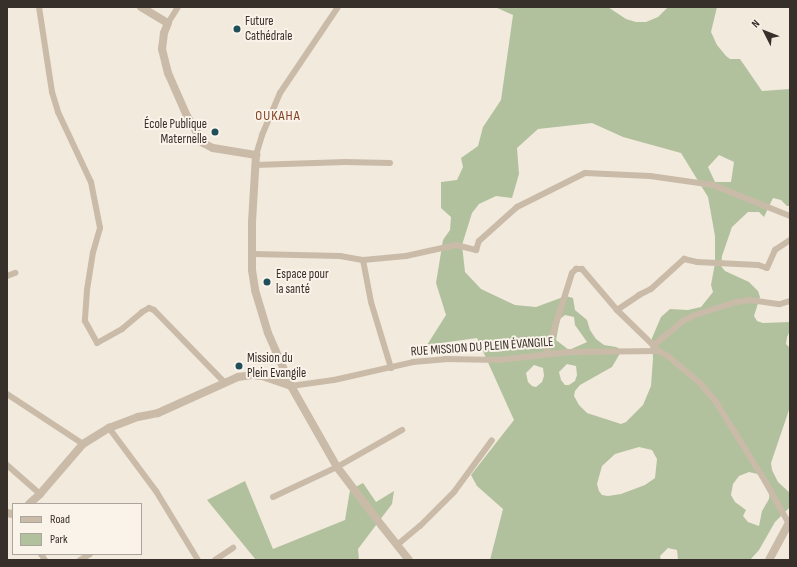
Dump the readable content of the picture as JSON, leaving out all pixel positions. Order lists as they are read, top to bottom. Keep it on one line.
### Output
{"streets":{"street":["RUE MISSION DU PLEIN ÉVANGILE"]},"districts":["OUKAHA"],"places":["Future Cathédrale","École Publique Maternelle","Espace pour la santé","Mission du Plein Evangile"],"legend":["Road","Park"],"north":"top left"}
